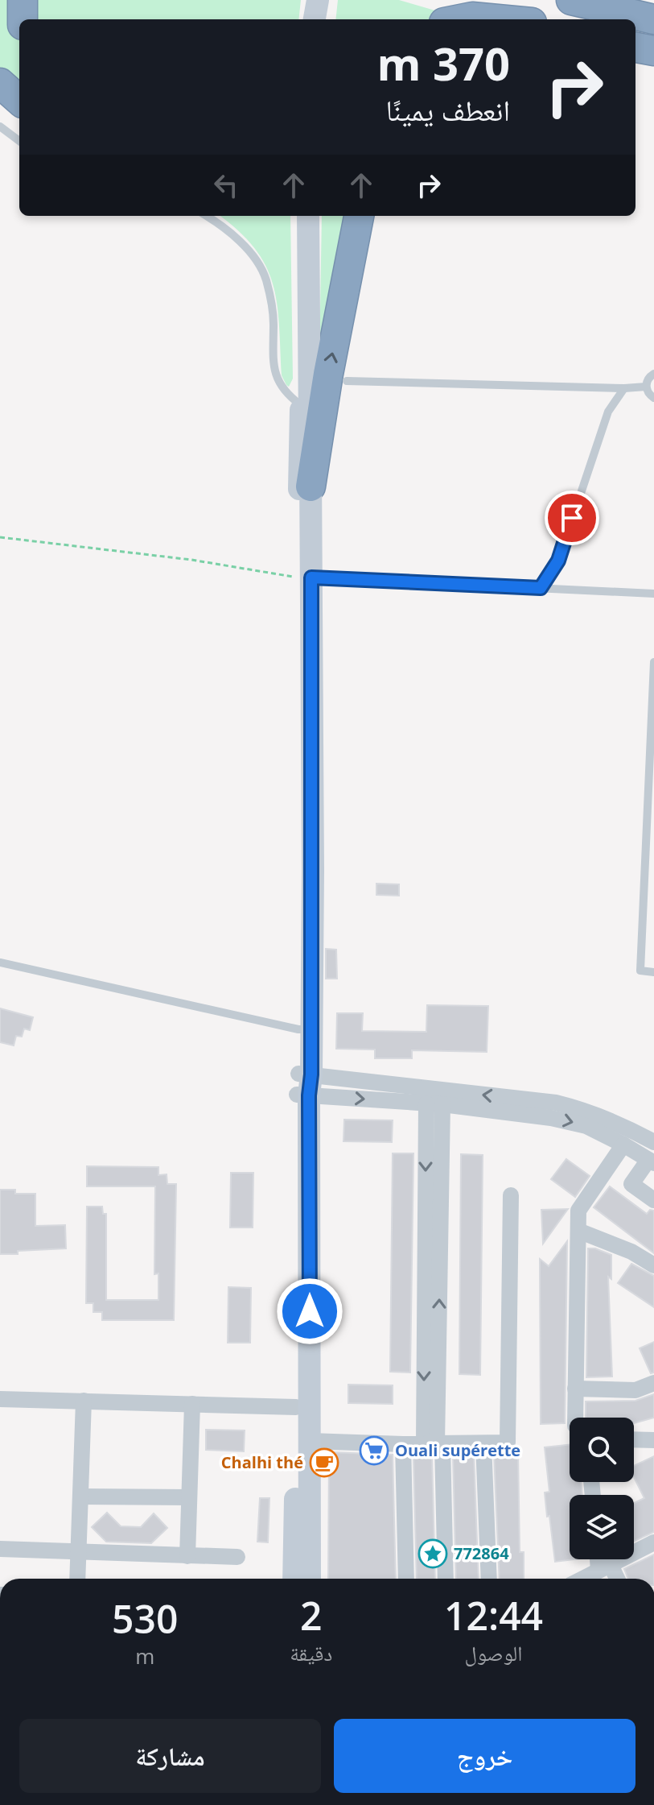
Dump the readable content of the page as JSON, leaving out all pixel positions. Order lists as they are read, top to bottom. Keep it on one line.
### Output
{"places":{"supermarket":["Ouali supérette"],"cafe":["Chalhi thé"],"place":["772864"]},"page":{"turn":["370 m","انعطف يمينًا"],"eta":["12:44","الوصول","2","دقيقة","530","m"],"buttons":["خروج","مشاركة"]}}
